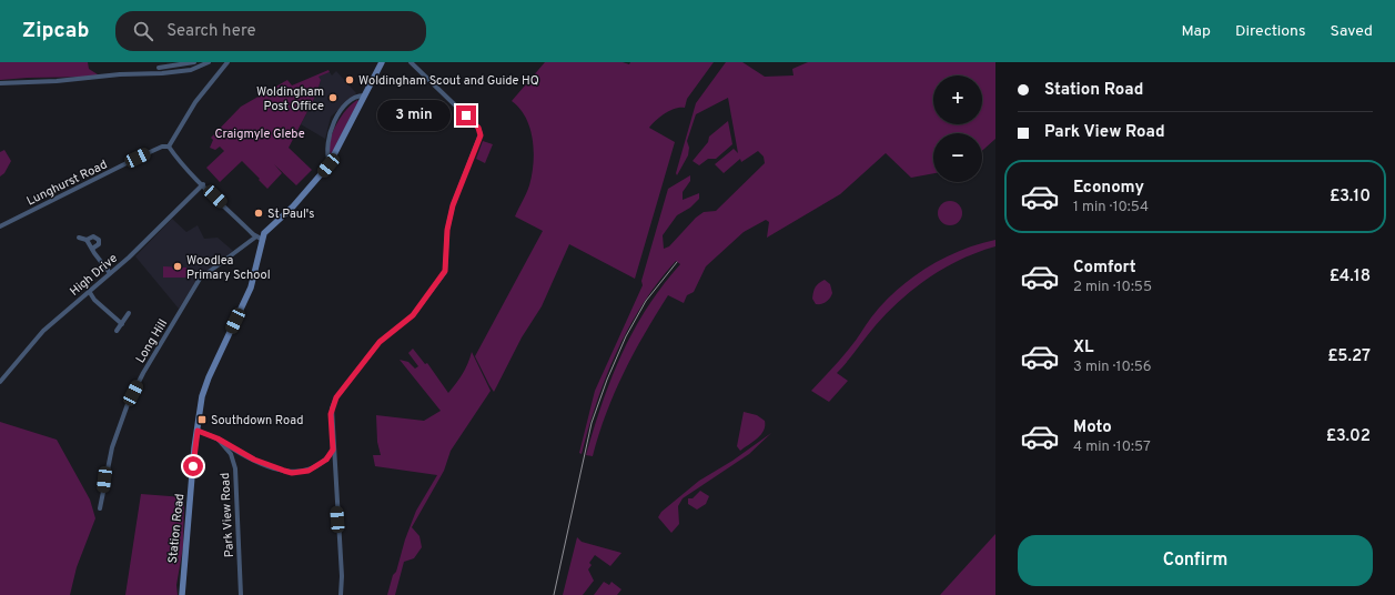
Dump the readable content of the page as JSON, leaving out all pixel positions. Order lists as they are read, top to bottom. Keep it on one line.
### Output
{"streets":{"street":["Lunghurst Road","High Drive","Long Hill","Park View Road","Station Road"]},"crossings":[["Long Hill","Station Road"]],"parks":["Craigmyle Glebe"],"places":{"other":["Woldingham Scout and Guide HQ","Woldingham Post Office","St Paul's","Woodlea Primary School"],"transit":["Southdown Road"]},"page":{"header":"Zipcab","search":"Search here","nav":["Map","Directions","Saved"],"banner":["Station Road","Park View Road"],"map_buttons":["+","−"],"bubble":"3 min","list":[{"name":"Economy","note":"1 min · 10:54","value":"£3.10"},{"name":"Comfort","note":"2 min · 10:55","value":"£4.18"},{"name":"XL","note":"3 min · 10:56","value":"£5.27"},{"name":"Moto","note":"4 min · 10:57","value":"£3.02"}],"buttons":"Confirm"}}
